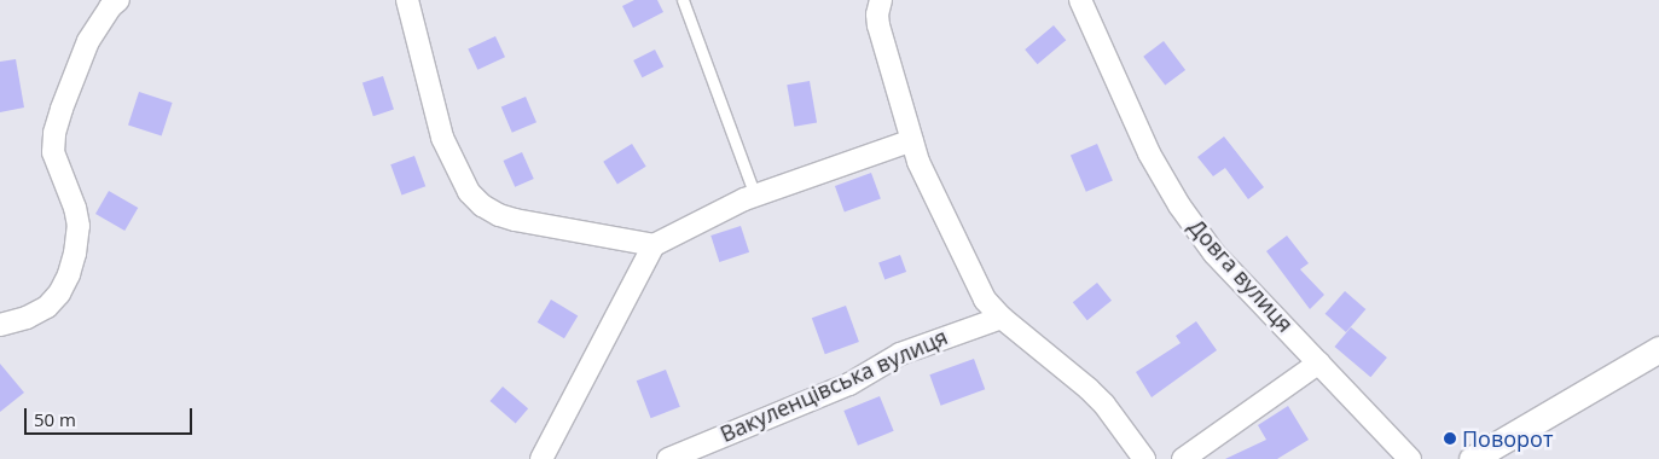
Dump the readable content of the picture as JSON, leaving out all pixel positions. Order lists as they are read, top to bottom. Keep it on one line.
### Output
{"streets":{"street":["Довга вулиця","Вакуленцівська вулиця"]},"places":["Поворот"],"scale_bar":"50 m"}
